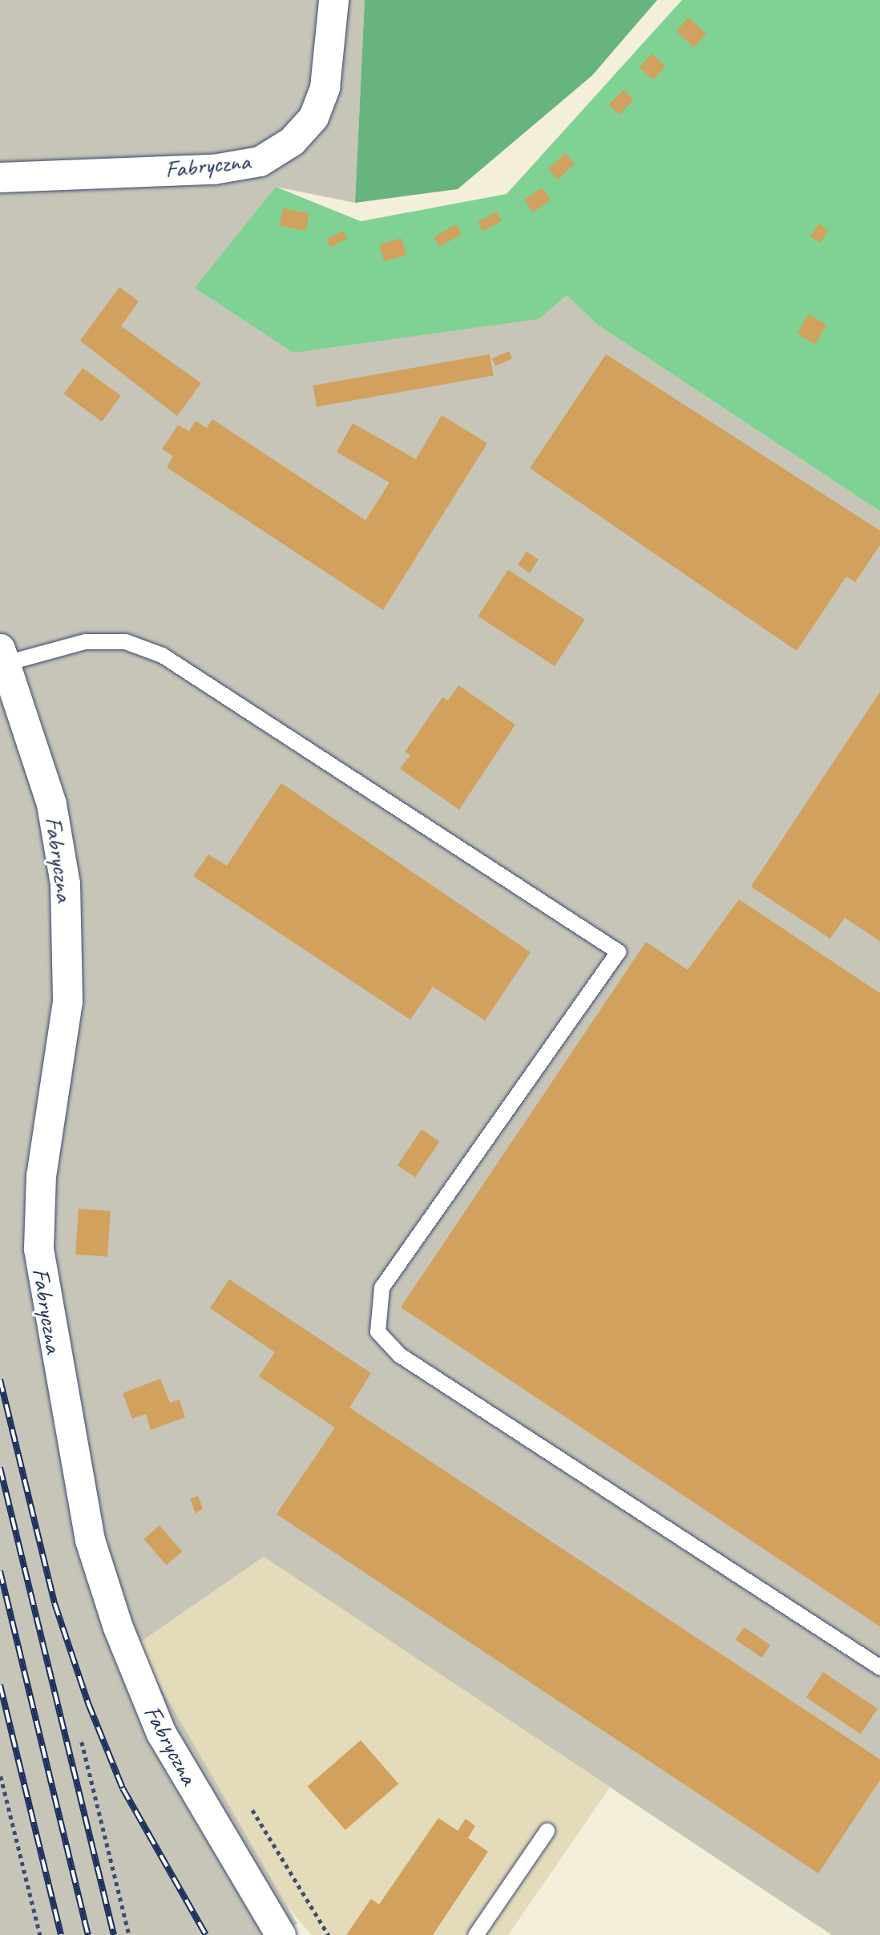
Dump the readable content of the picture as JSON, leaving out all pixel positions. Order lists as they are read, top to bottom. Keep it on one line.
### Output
{"streets":{"street":["Fabryczna"]}}
